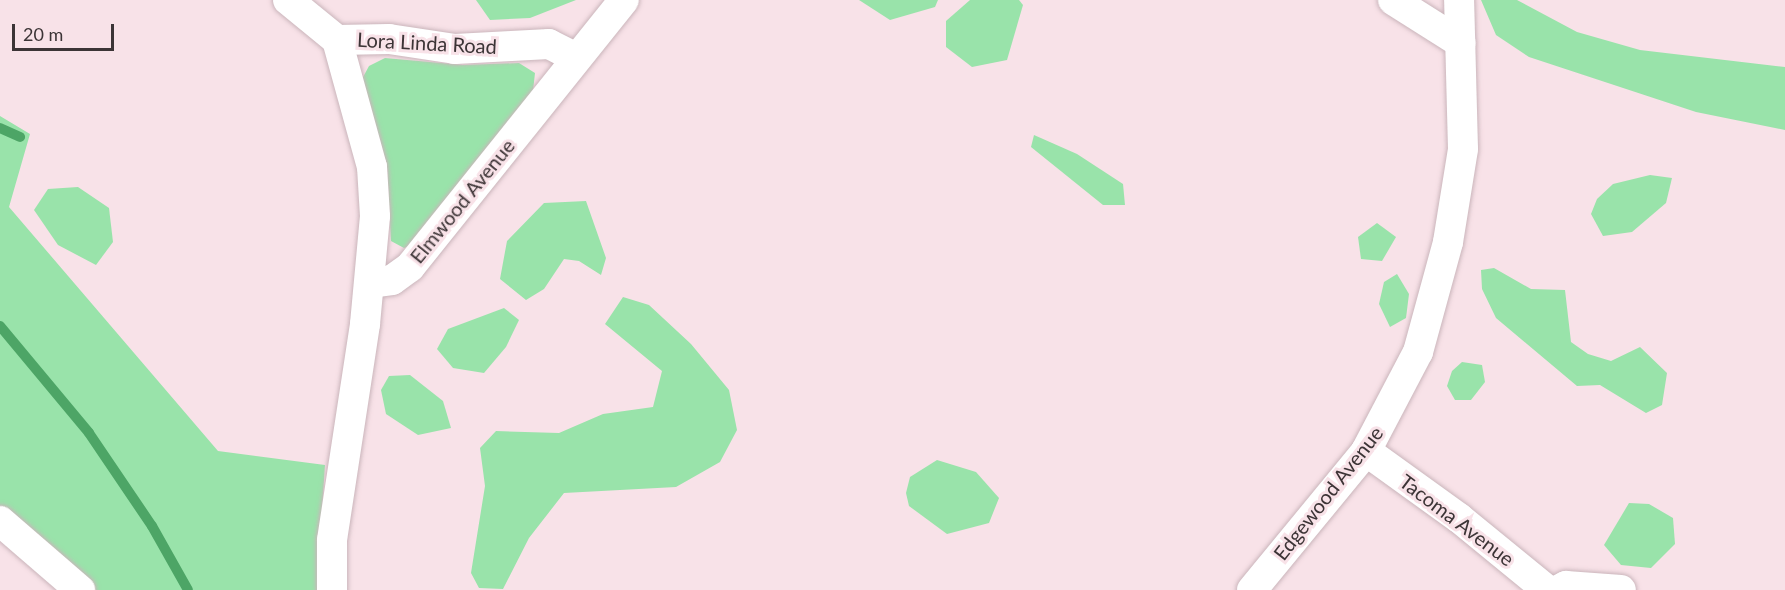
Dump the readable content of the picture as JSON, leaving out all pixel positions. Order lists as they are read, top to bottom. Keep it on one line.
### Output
{"streets":{"street":["Lora Linda Road","Elmwood Avenue","Edgewood Avenue","Tacoma Avenue"]},"crossings":[["Lora Linda Road","Elmwood Avenue"],["Edgewood Avenue","Tacoma Avenue"]],"scale_bar":"20 m"}
